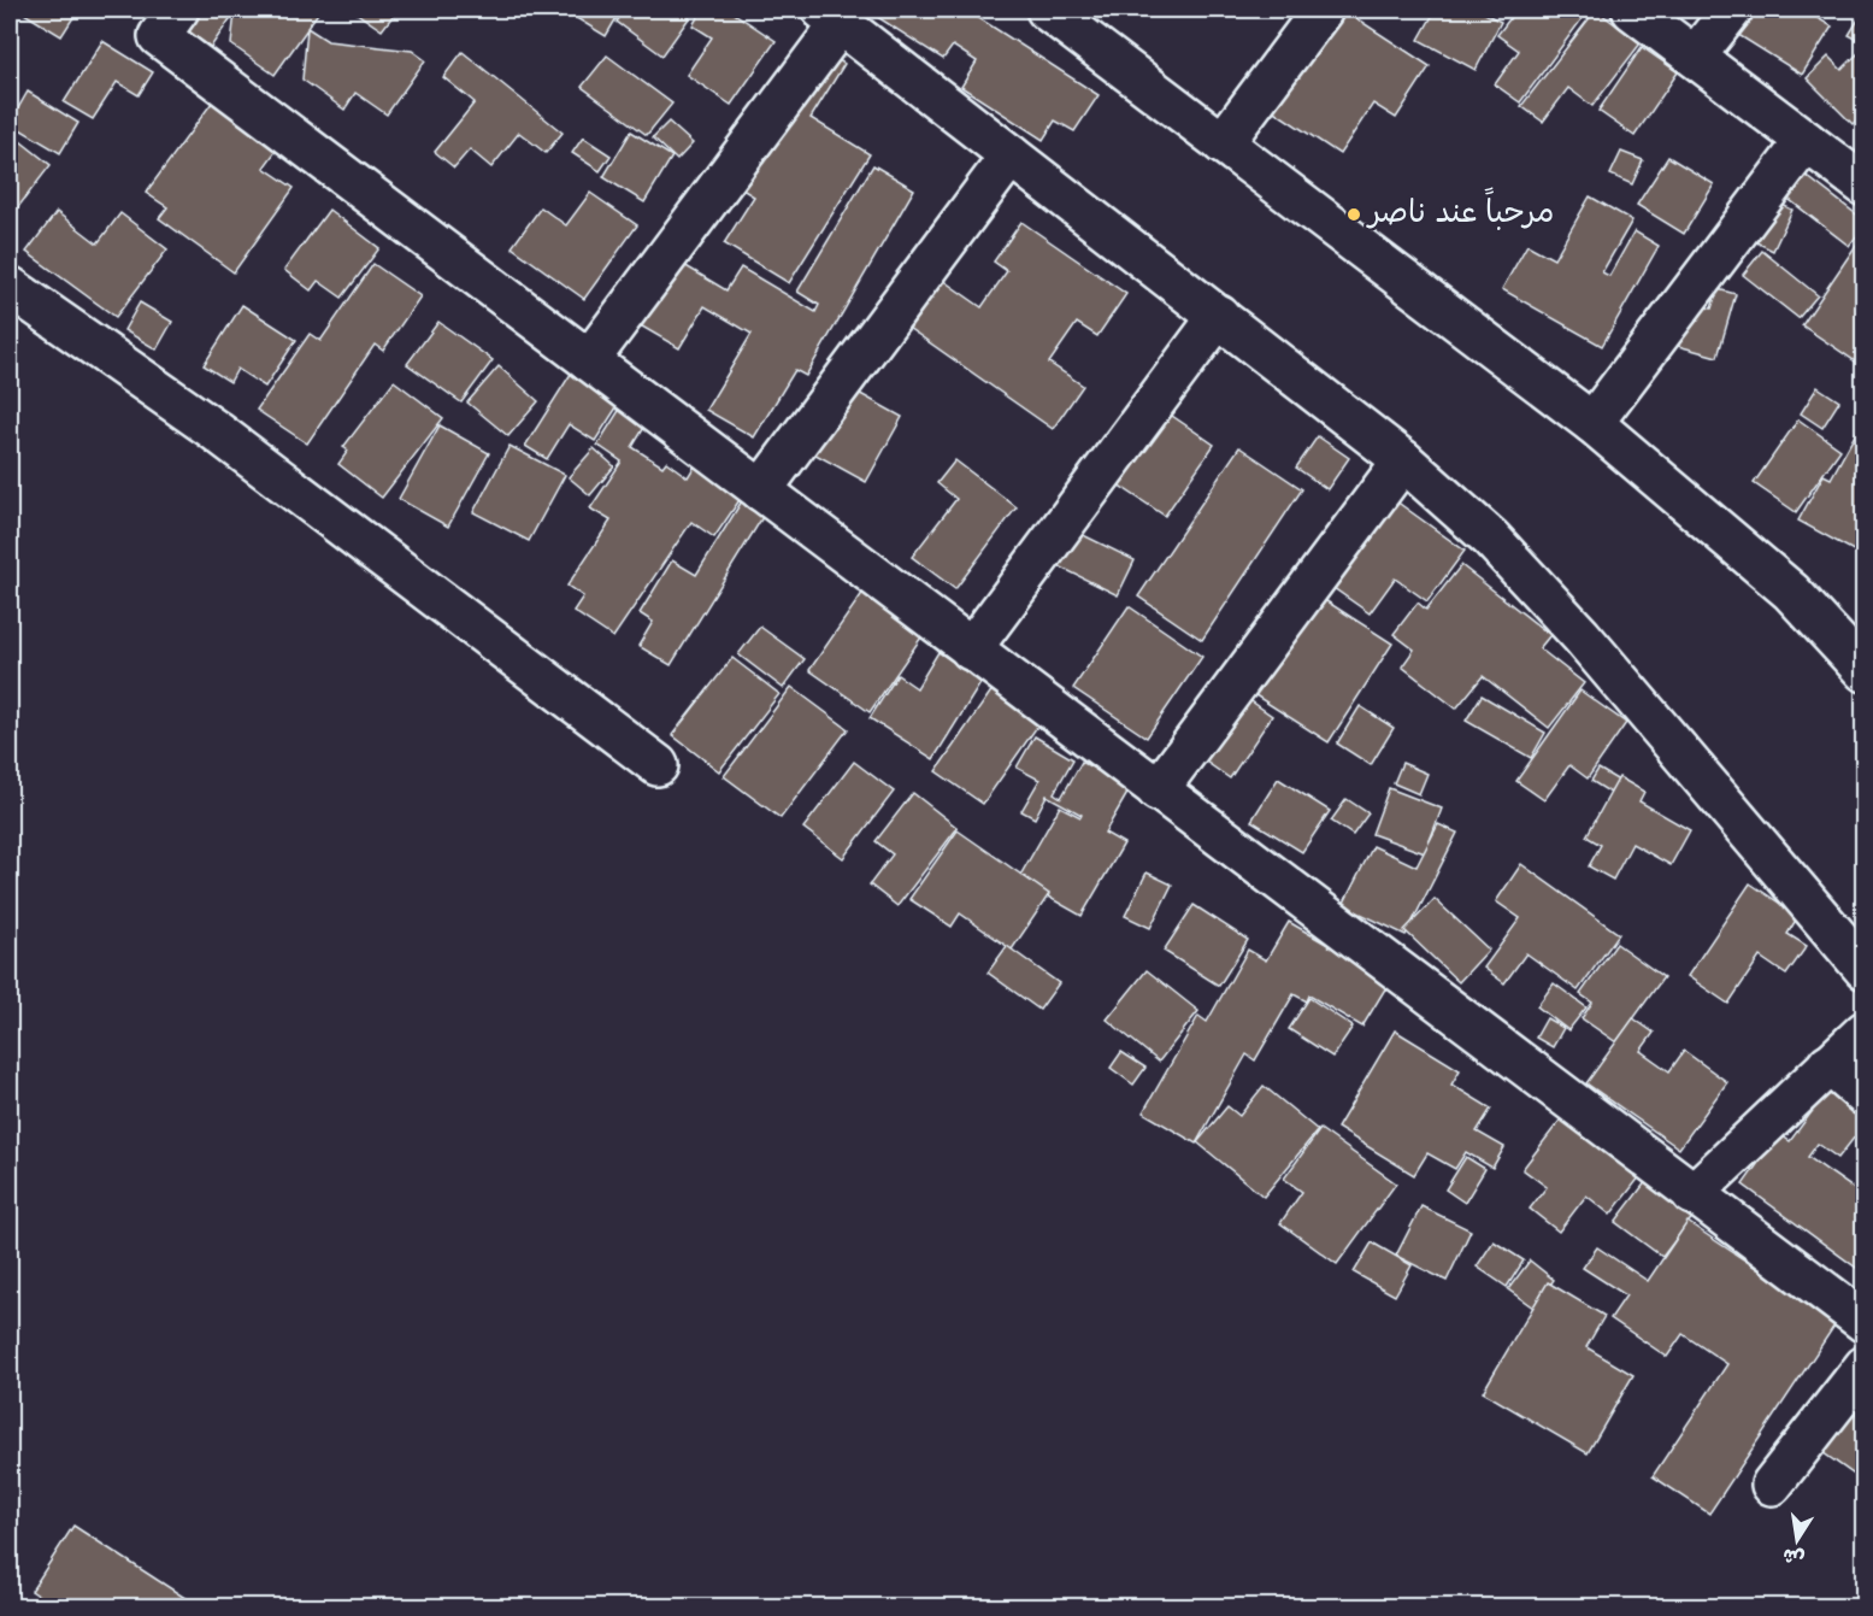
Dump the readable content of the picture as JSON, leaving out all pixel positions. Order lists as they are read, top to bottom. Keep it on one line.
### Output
{"places":["مرحباً عند ناصر"],"north":"bottom"}
